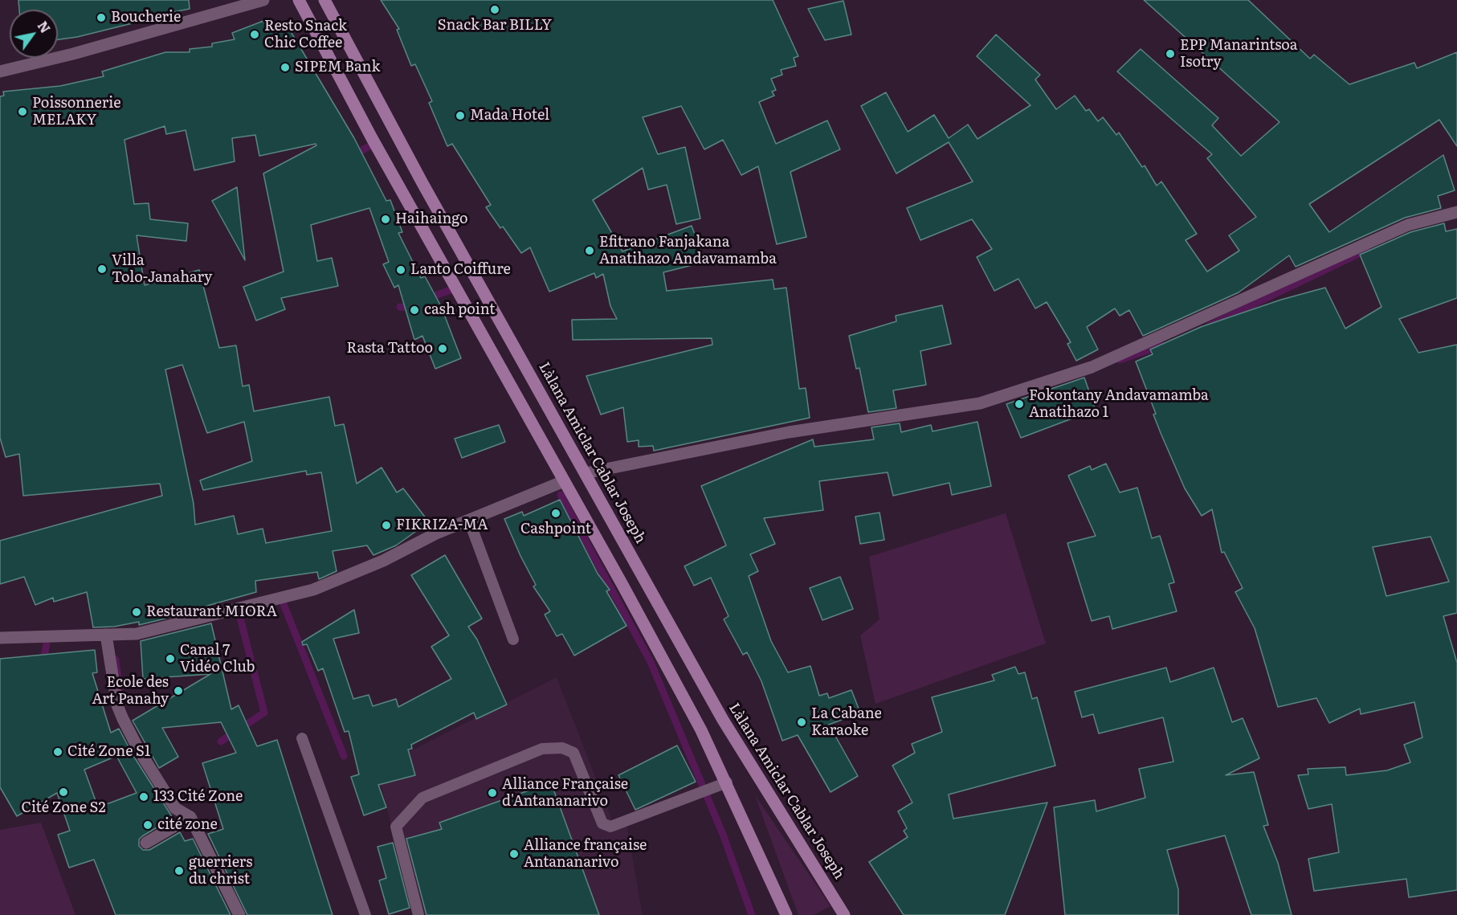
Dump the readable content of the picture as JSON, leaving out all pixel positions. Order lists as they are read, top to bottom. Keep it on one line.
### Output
{"streets":{"main road":["Làlana Amiclar Cablar Joseph"]},"places":["Snack Bar BILLY","Boucherie","Resto Snack Chic Coffee","EPP Manarintsoa Isotry","SIPEM Bank","Poissonnerie MELAKY","Mada Hotel","Haihaingo","Efitrano Fanjakana Anatihazo Andavamamba","Villa Tolo-Janahary","Lanto Coiffure","cash point","Rasta Tattoo","Fokontany Andavamamba Anatihazo 1","Cashpoint","FIKRIZA-MA","Restaurant MIORA","Canal 7 Vidéo Club","Ecole des Art Panahy","La Cabane Karaoke","Cité Zone S1","Cité Zone S2","Alliance Française d'Antananarivo","133 Cité Zone","cité zone","Alliance française Antananarivo","guerriers du christ"],"north":"top right"}
